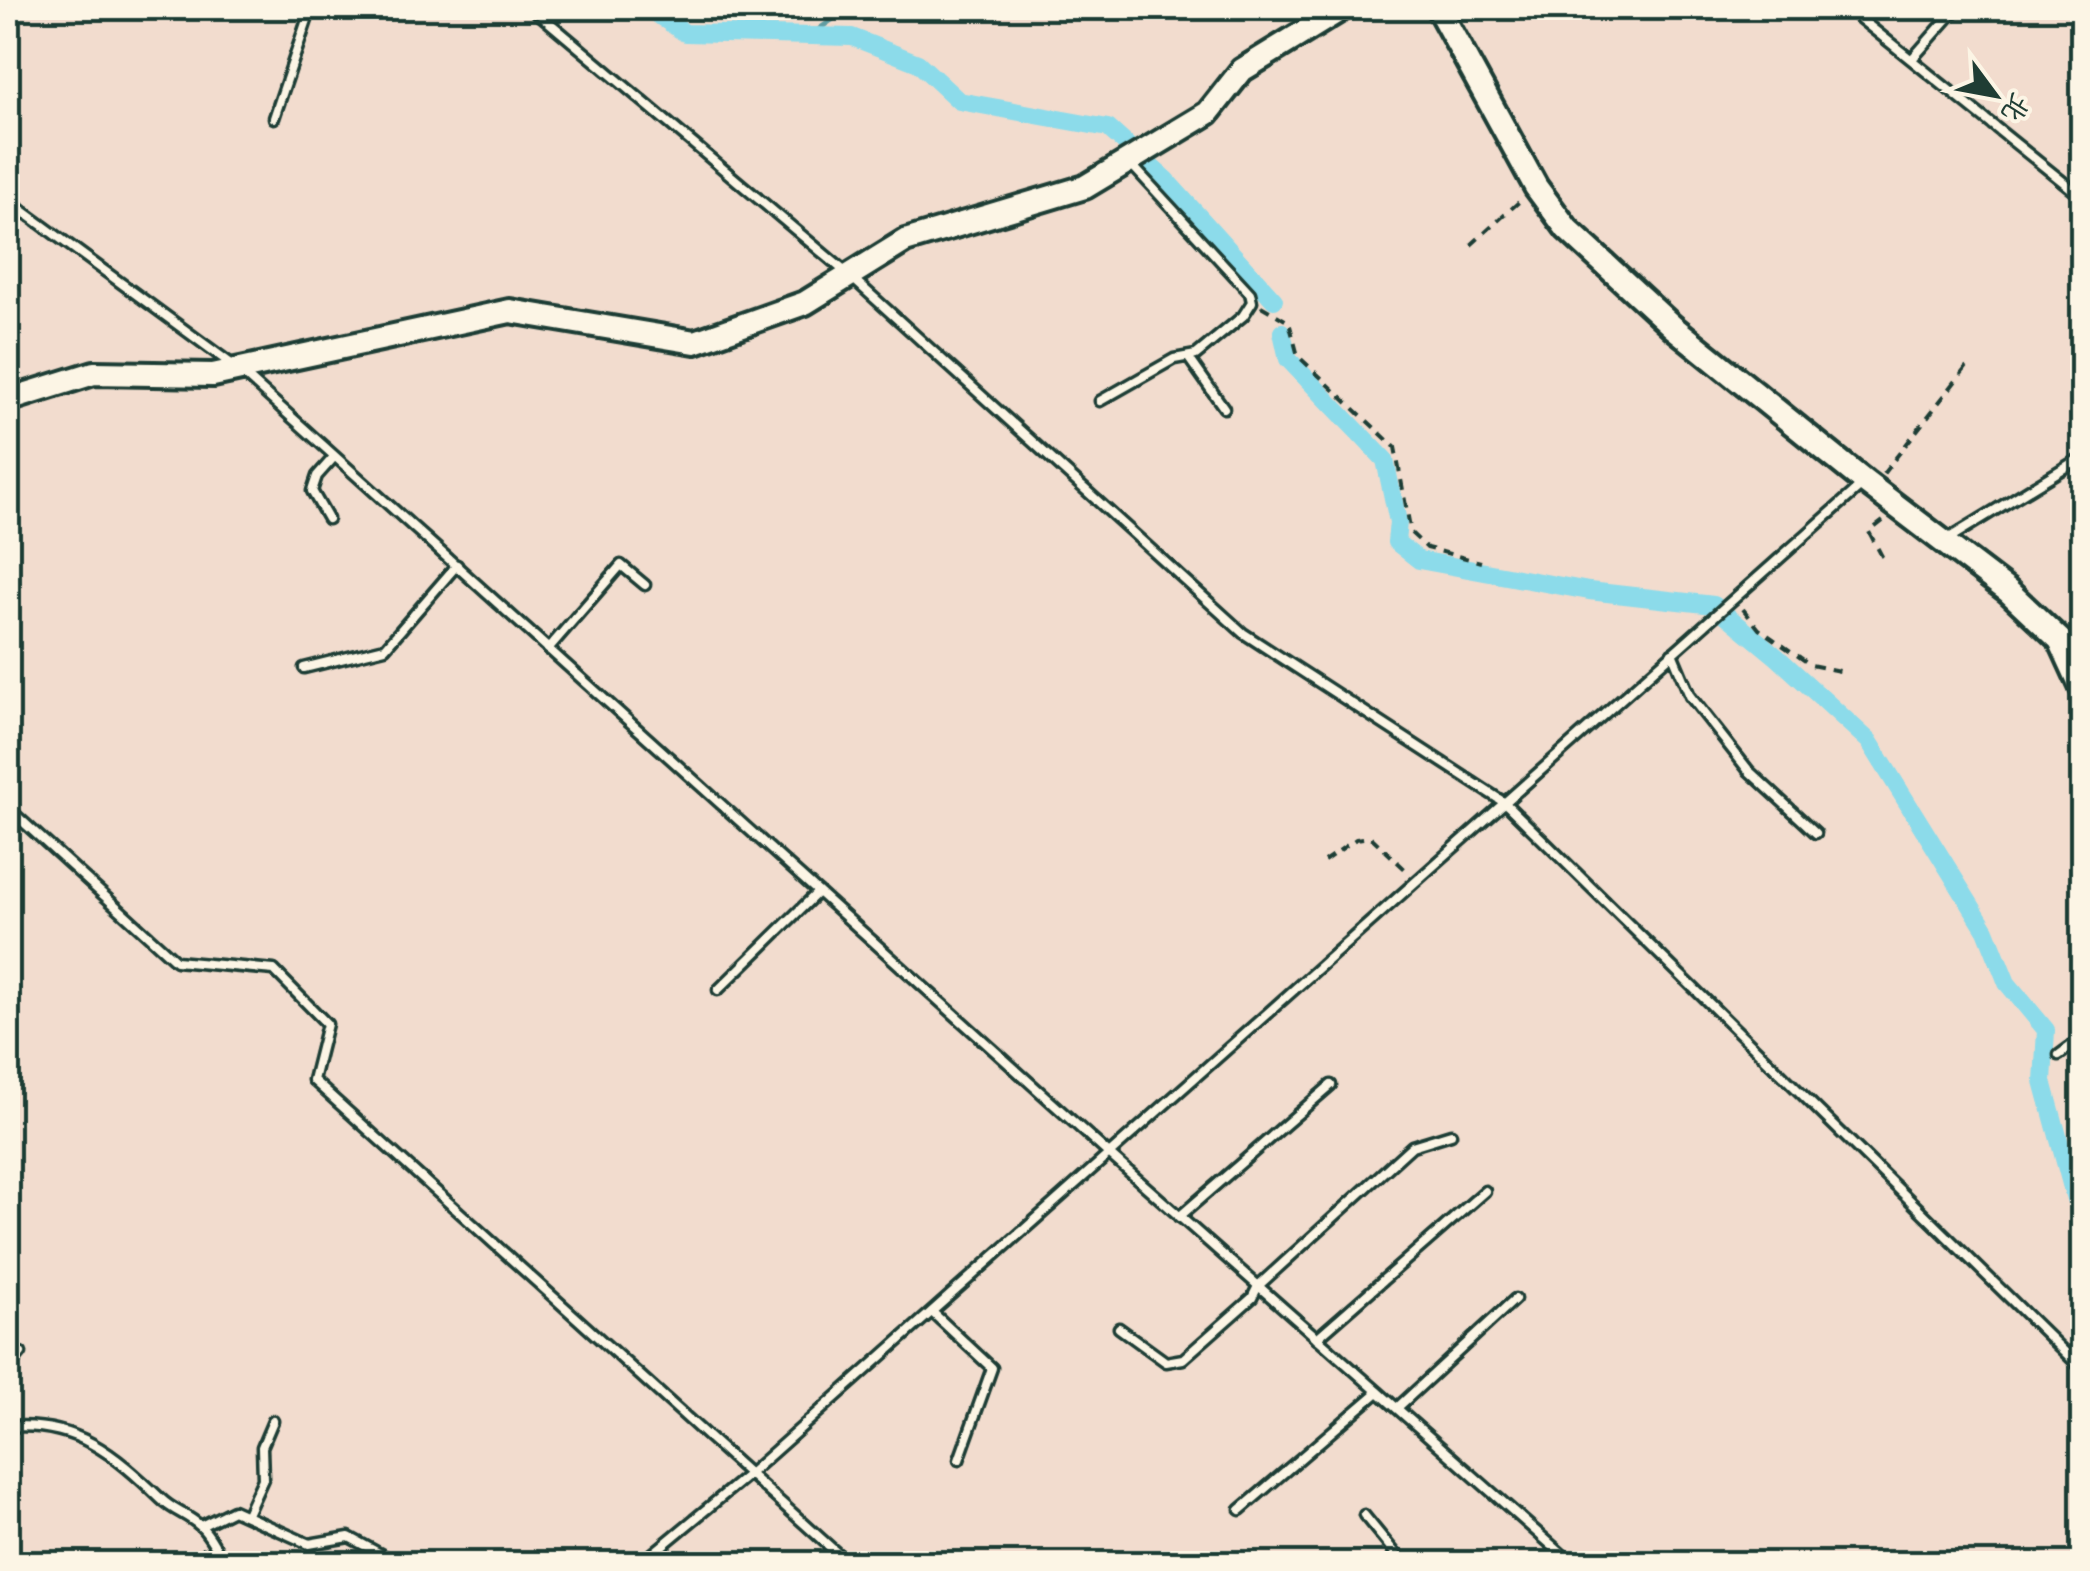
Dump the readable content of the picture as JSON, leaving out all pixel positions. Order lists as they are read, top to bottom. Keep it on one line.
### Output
{"north":"bottom right"}
